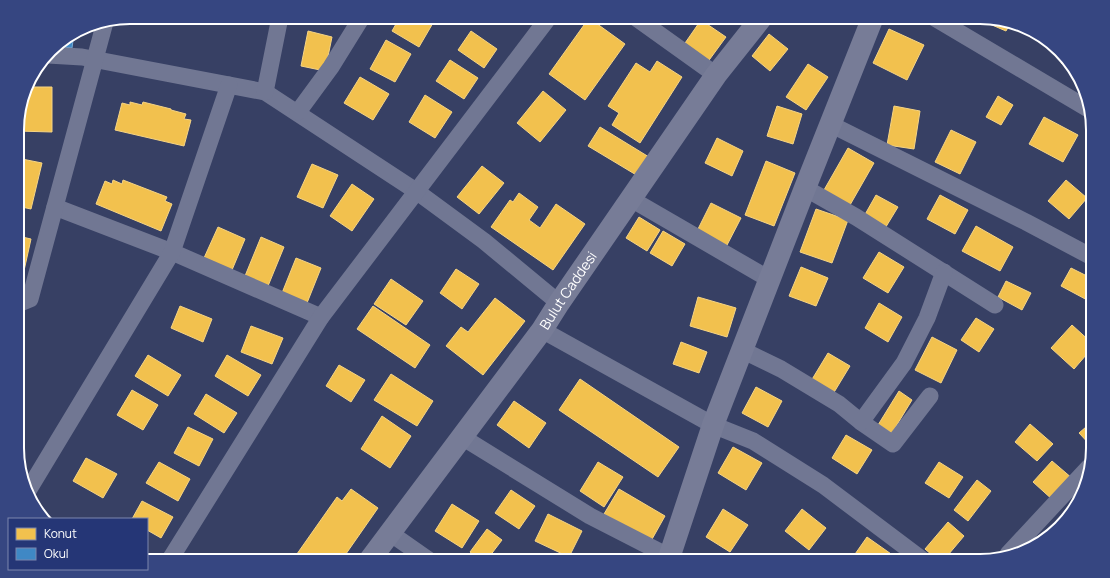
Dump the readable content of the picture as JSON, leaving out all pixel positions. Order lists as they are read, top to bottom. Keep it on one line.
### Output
{"streets":{"street":["Bulut Caddesi"]},"legend":["Konut","Okul"]}
